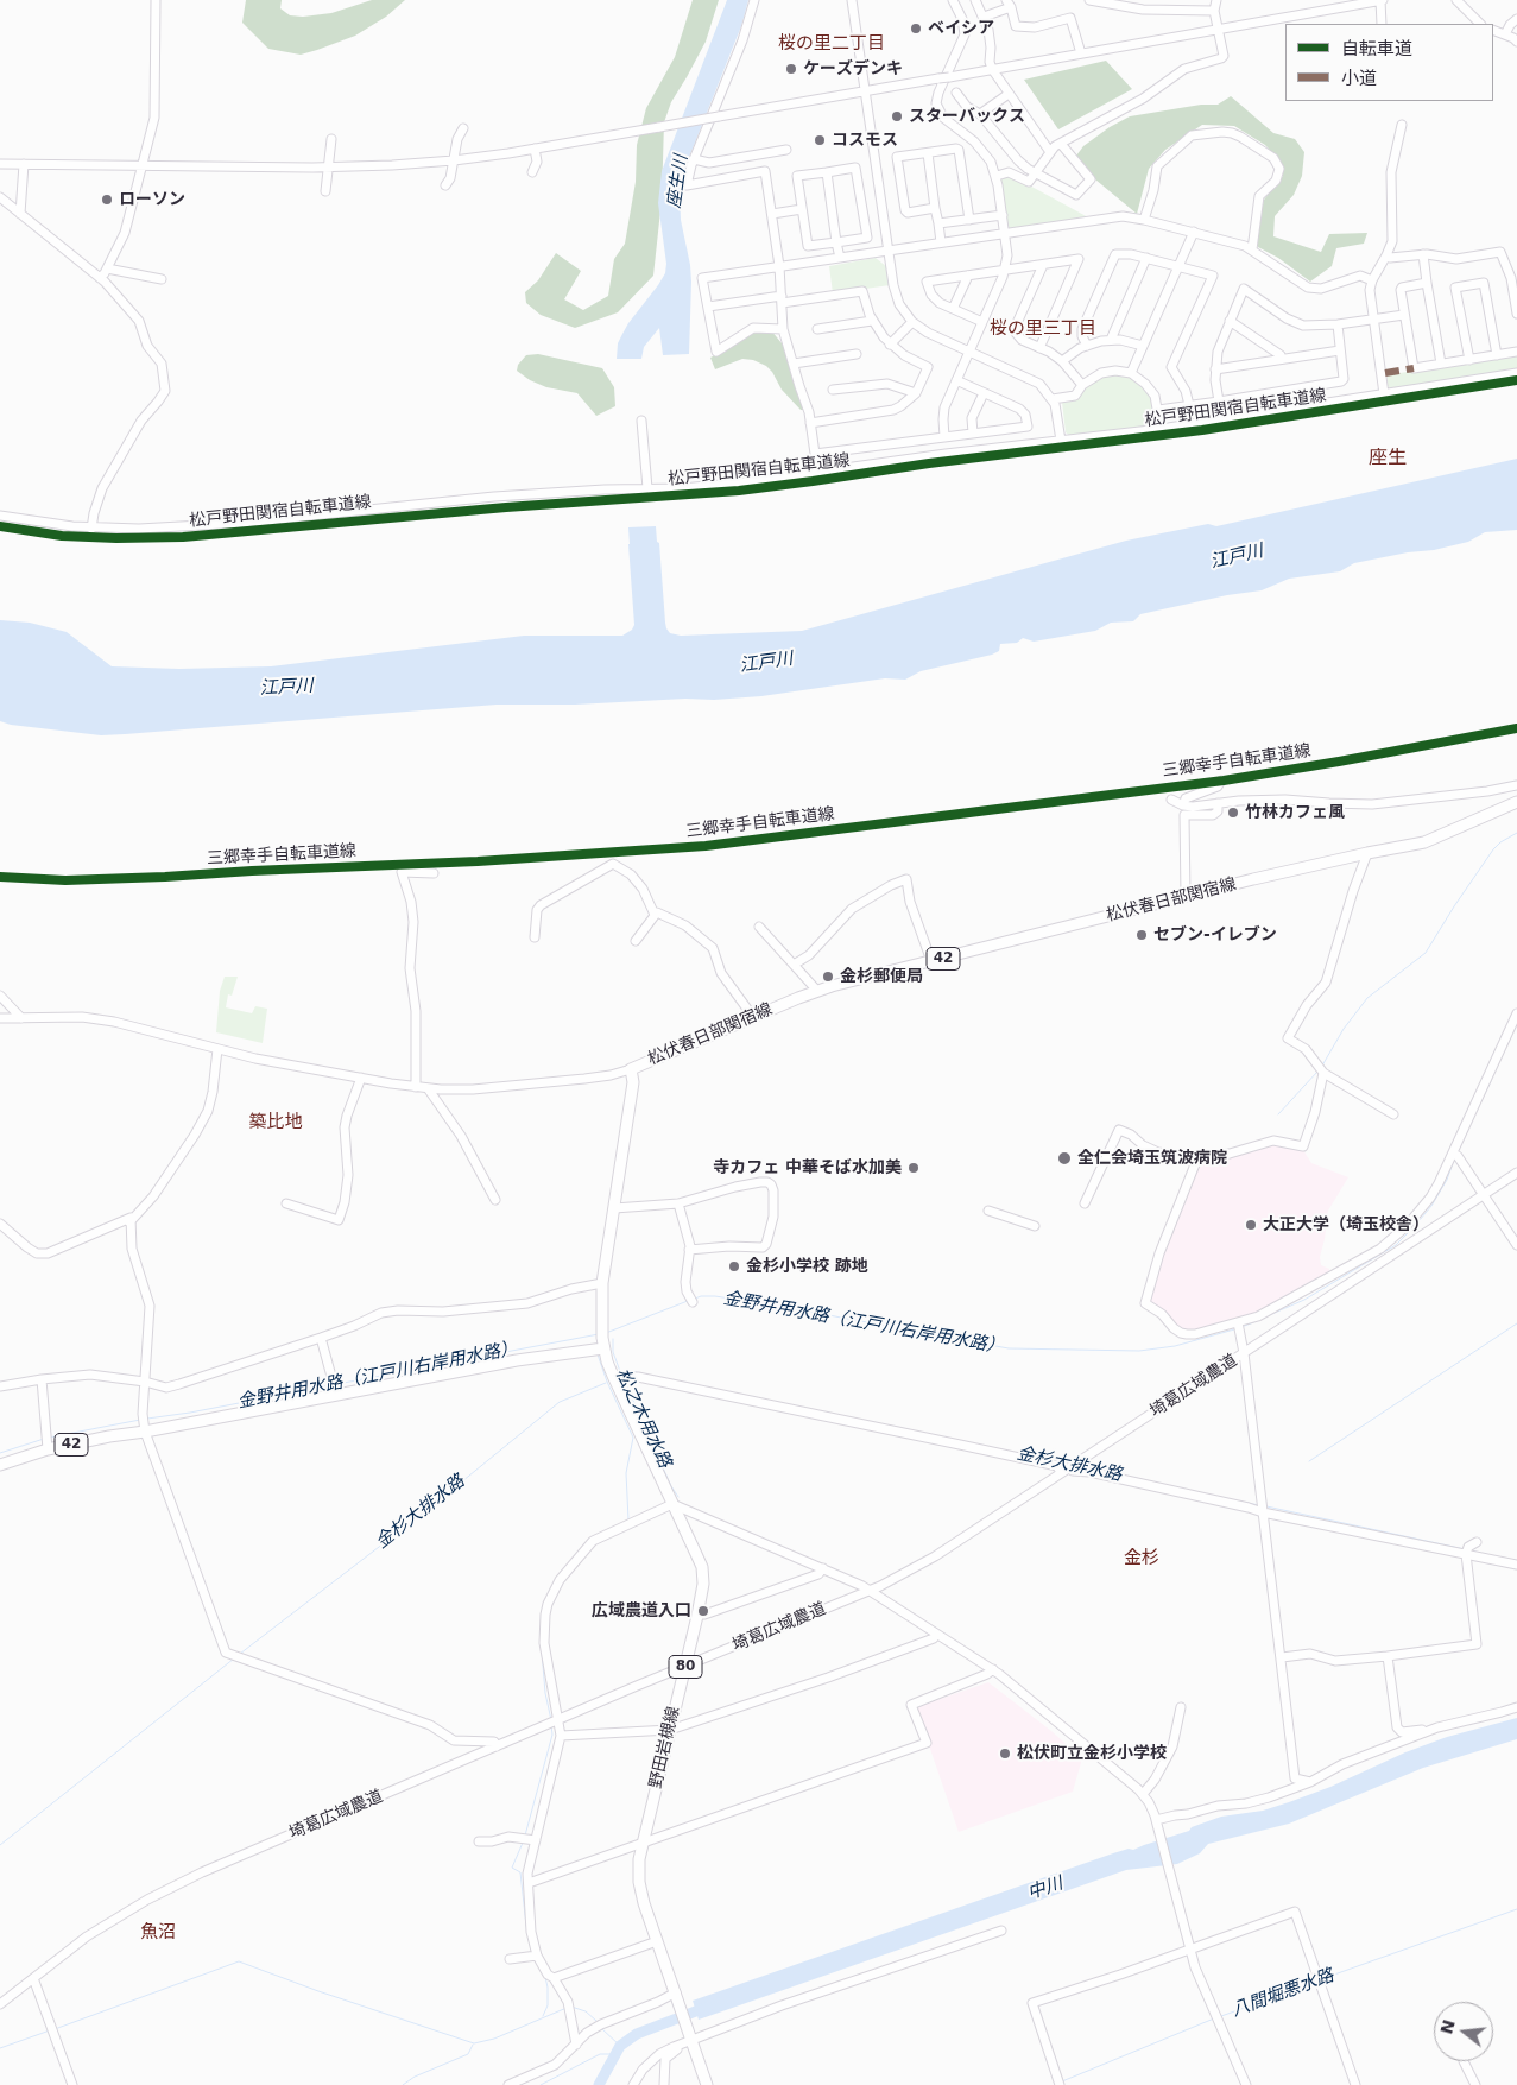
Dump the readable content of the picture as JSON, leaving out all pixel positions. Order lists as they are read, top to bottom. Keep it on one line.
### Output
{"streets":{"main road":["松伏春日部関宿線","42","80","野田岩槻線"],"street":["埼葛広域農道"],"cycle path":["松戸野田関宿自転車道線","三郷幸手自転車道線"]},"crossings":[["松伏春日部関宿線","42"],["松伏春日部関宿線","野田岩槻線"],["42","野田岩槻線"],["埼葛広域農道","野田岩槻線"]],"districts":["桜の里二丁目","桜の里三丁目","座生","築比地","金杉","魚沼"],"water":["座生川","江戸川","金野井用水路（江戸川右岸用水路）","松之木用水路","金杉大排水路","中川","八間堀悪水路"],"places":["ベイシア","ケーズデンキ","スターバックス","コスモス","ローソン","竹林カフェ風","セブン-イレブン","金杉郵便局","全仁会埼玉筑波病院","寺カフェ 中華そば水加美","大正大学（埼玉校舎）","金杉小学校 跡地","広域農道入口","松伏町立金杉小学校"],"legend":["自転車道","小道"],"north":"left"}
